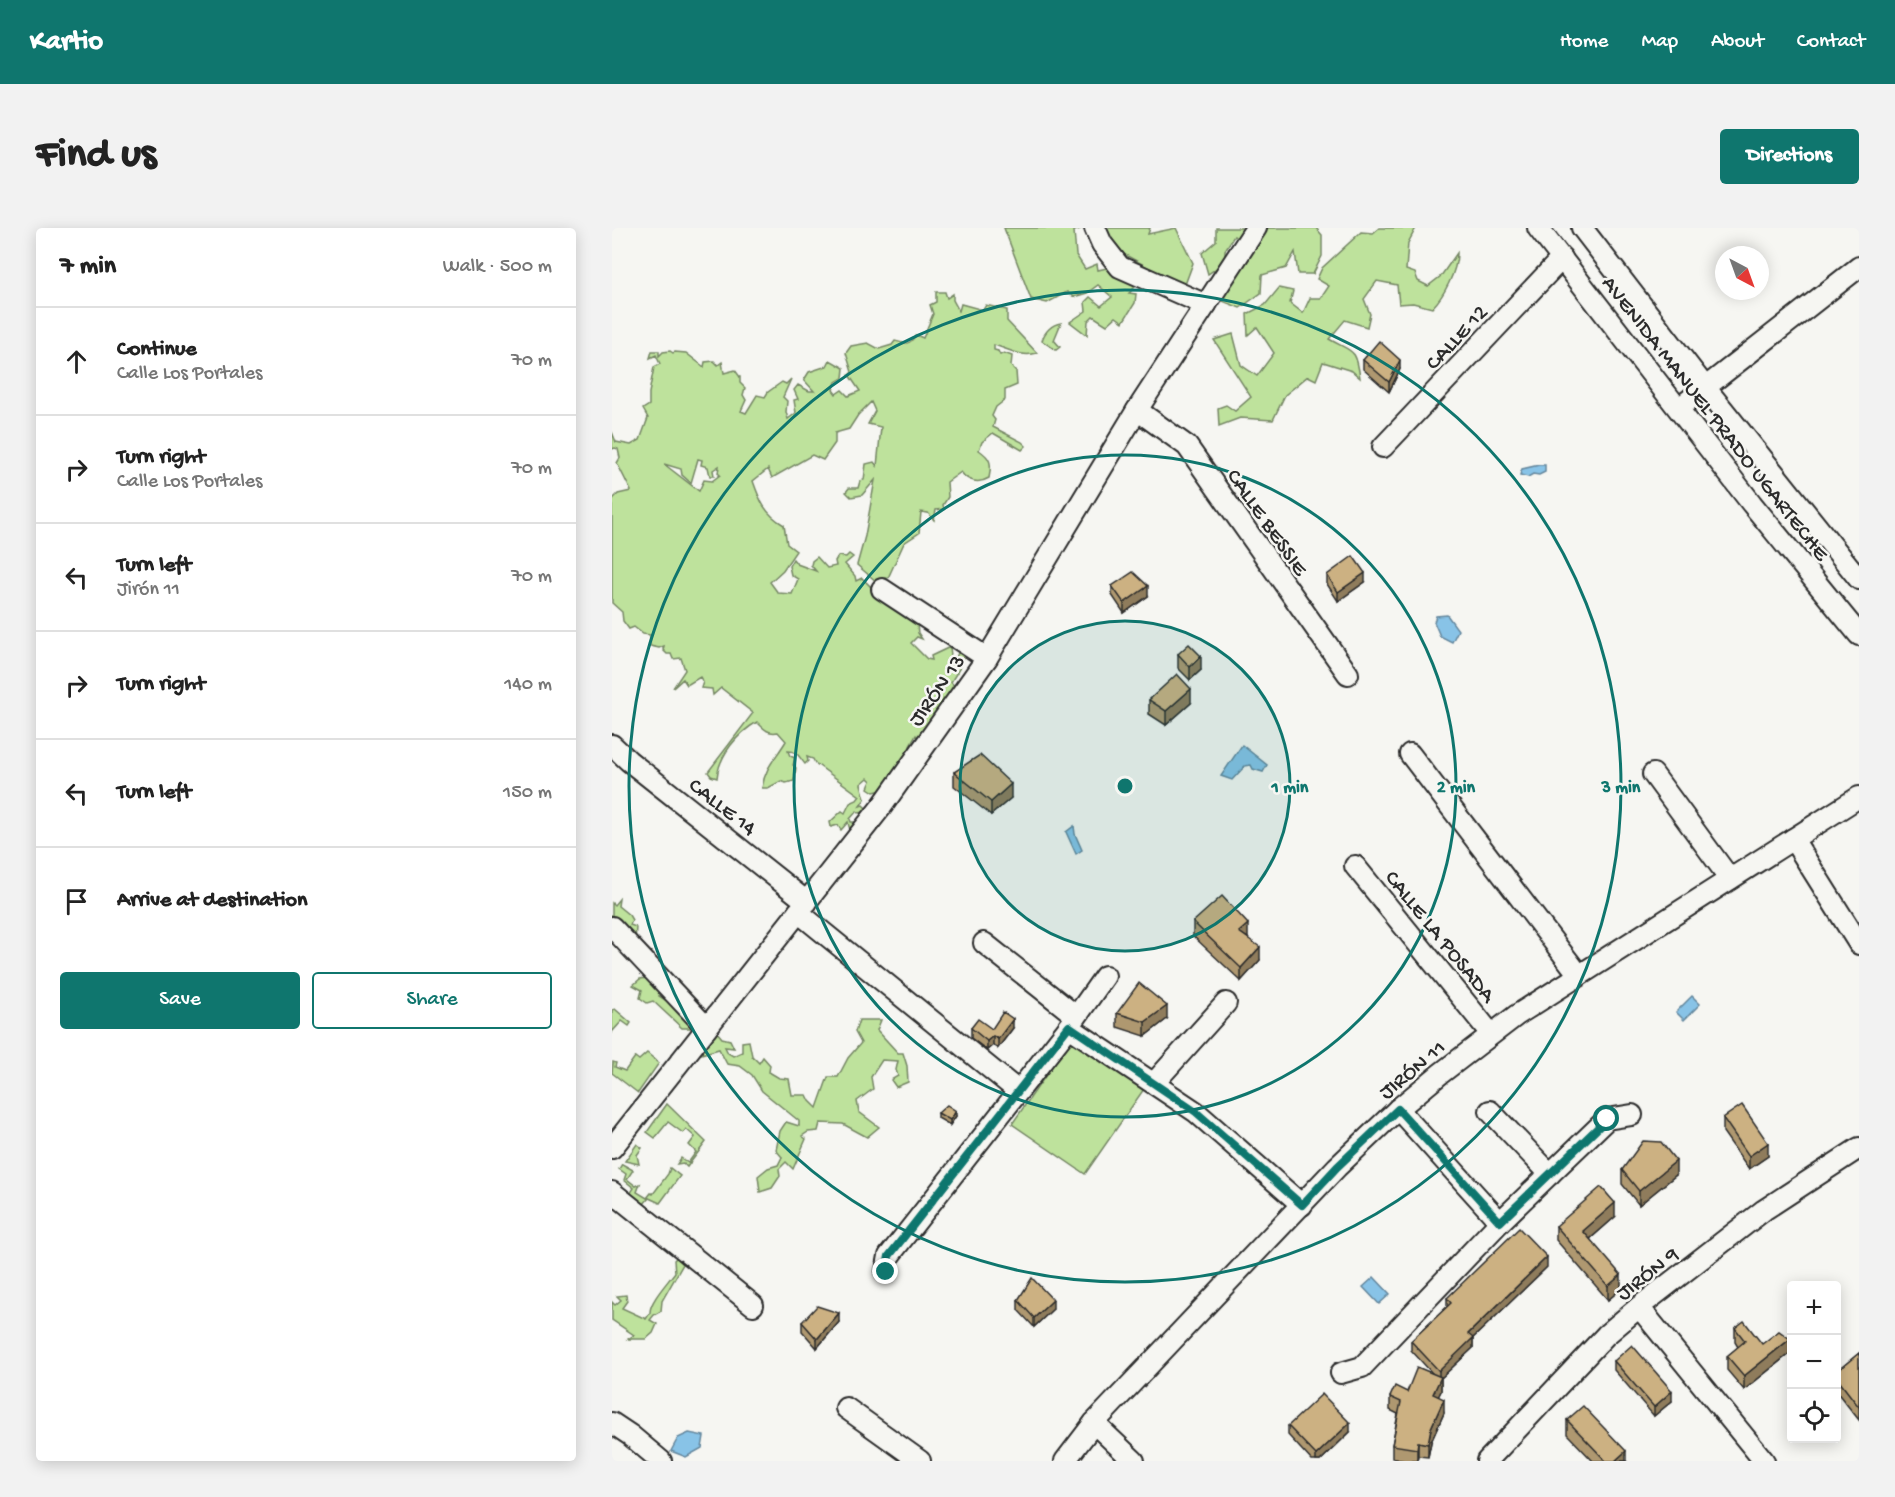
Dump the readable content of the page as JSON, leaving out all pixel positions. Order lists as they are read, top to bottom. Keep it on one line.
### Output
{"streets":{"street":["CALLE 12","AVENIDA MANUEL PRADO UGARTECHE","CALLE BESSIE","JIRÓN 13","CALLE 14","CALLE LA POSADA","JIRÓN 11","JIRÓN 9"]},"crossings":[["CALLE 12","AVENIDA MANUEL PRADO UGARTECHE"],["CALLE BESSIE","JIRÓN 13"],["JIRÓN 13","CALLE 14"],["CALLE LA POSADA","JIRÓN 11"]],"north":"bottom right","page":{"header":"Kartio","nav":["Home","Map","About","Contact"],"buttons":["Directions",["Save","Share"]],"title":"Find us","heading":["7 min","Walk · 500 m"],"list":[["Continue","Calle Los Portales","70 m"],["Turn right","Calle Los Portales","70 m"],["Turn left","Jirón 11","70 m"],["Turn right","140 m"],["Turn left","150 m"],"Arrive at destination"],"map_buttons":["+","−"]},"rings":["1 min","2 min","3 min"]}
